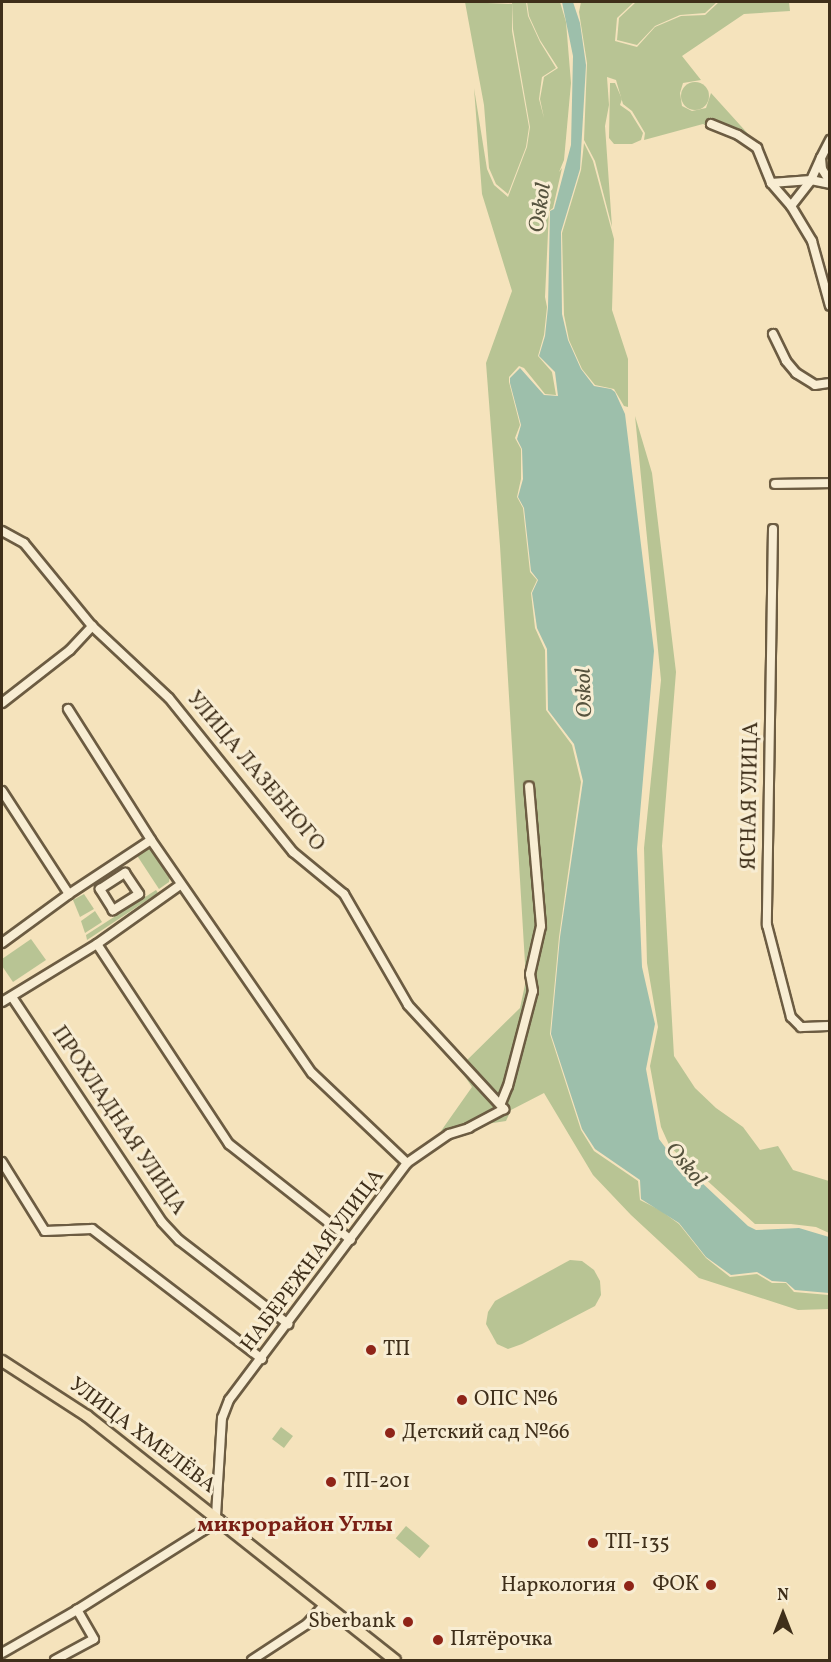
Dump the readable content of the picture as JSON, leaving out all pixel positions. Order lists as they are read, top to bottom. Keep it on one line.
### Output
{"streets":{"main road":["УЛИЦА ХМЕЛЁВА"],"street":["УЛИЦА ЛАЗЕБНОГО","ЯСНАЯ УЛИЦА","ПРОХЛАДНАЯ УЛИЦА","НАБЕРЕЖНАЯ УЛИЦА"]},"crossings":[["ПРОХЛАДНАЯ УЛИЦА","НАБЕРЕЖНАЯ УЛИЦА"],["НАБЕРЕЖНАЯ УЛИЦА","УЛИЦА ХМЕЛЁВА"]],"districts":["микрорайон Углы"],"water":["Oskol"],"places":["ТП","ОПС №6","Детский сад №66","ТП-201","ТП-135","ФОК","Наркология","Sberbank","Пятёрочка"],"north":"top"}
